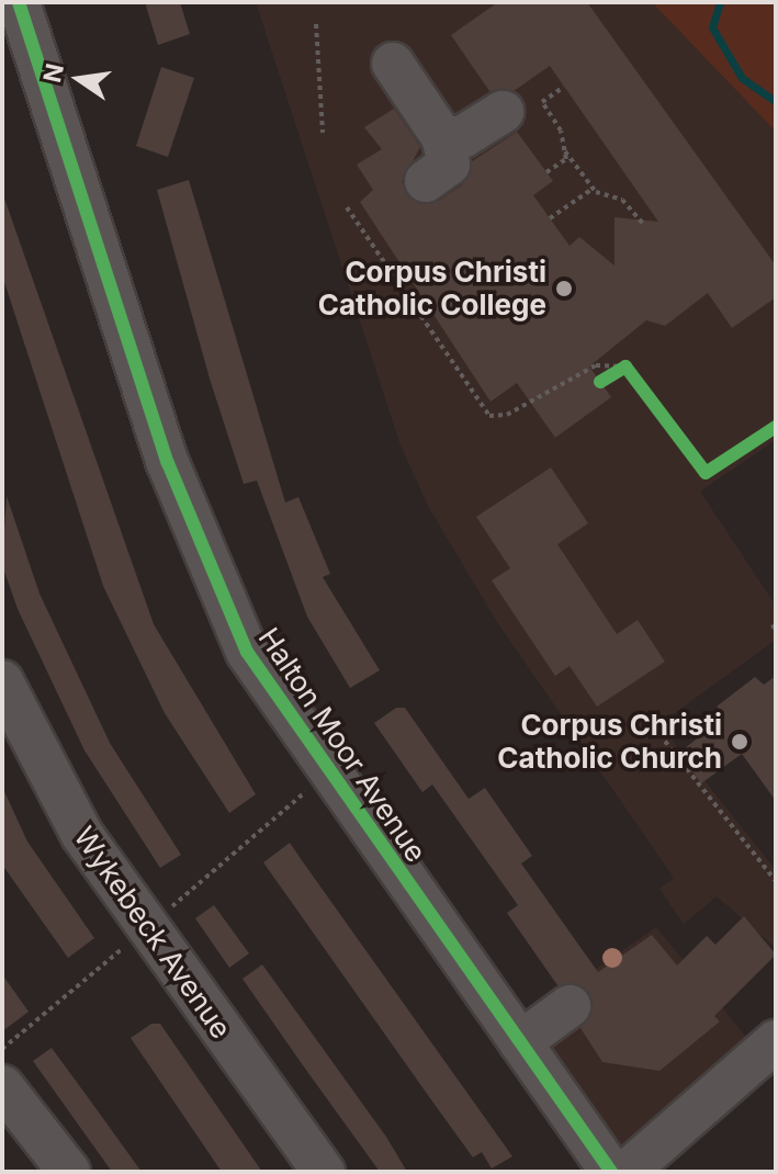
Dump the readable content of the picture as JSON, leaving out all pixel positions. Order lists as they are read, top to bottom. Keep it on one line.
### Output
{"streets":{"street":["Halton Moor Avenue","Wykebeck Avenue"]},"places":["Corpus Christi Catholic College","Corpus Christi Catholic Church"],"north":"left"}
